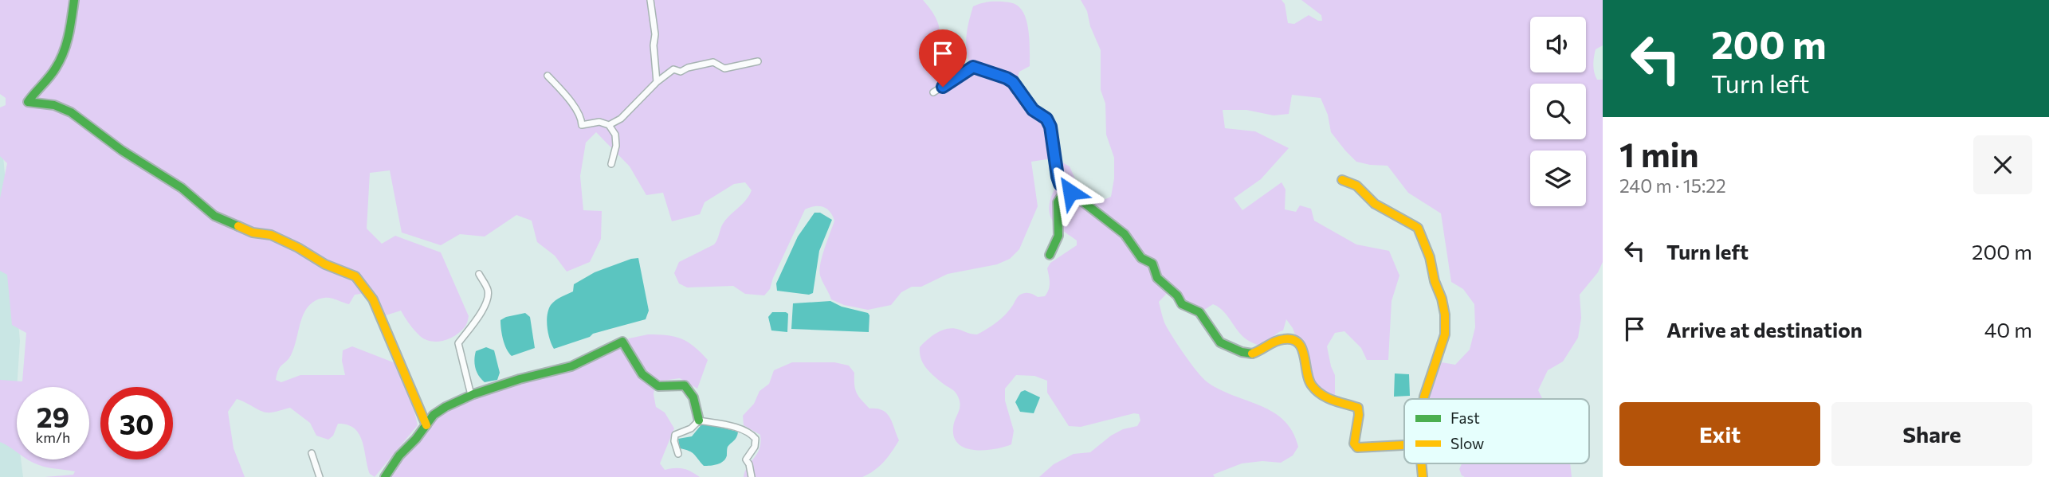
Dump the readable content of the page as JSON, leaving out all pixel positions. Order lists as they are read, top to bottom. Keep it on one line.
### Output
{"legend":["Fast","Slow"],"page":{"turn":["200 m","Turn left"],"heading":["1 min","240 m · 15:22"],"list":[{"name":"Turn left","value":"200 m"},{"name":"Arrive at destination","value":"40 m"}],"speed":"29 km/h","limit":"30","buttons":["Exit","Share"]}}
